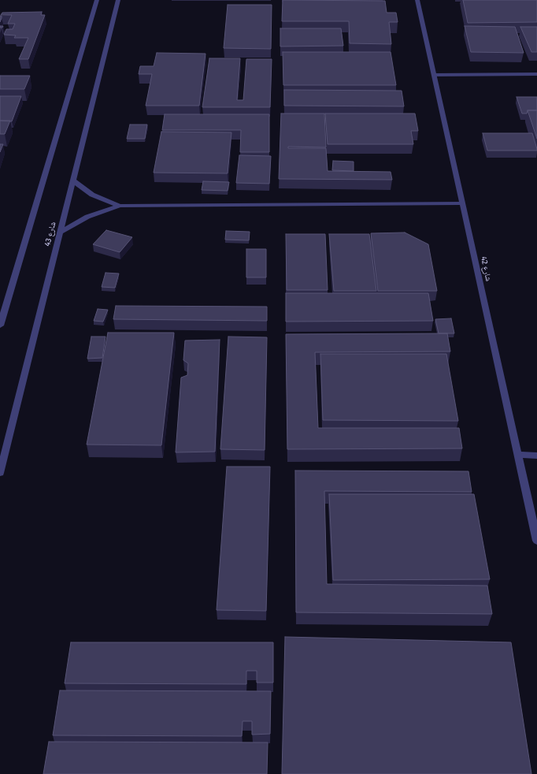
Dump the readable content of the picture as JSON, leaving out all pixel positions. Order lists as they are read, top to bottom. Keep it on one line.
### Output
{"streets":{"street":["شارع 43","شارع 42"]}}
